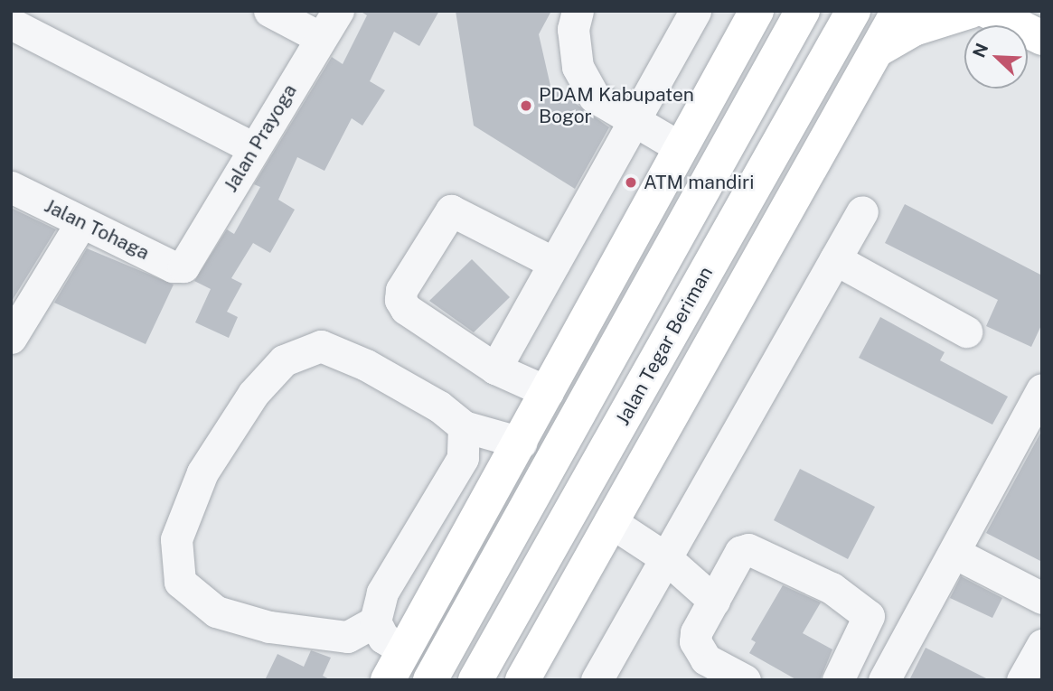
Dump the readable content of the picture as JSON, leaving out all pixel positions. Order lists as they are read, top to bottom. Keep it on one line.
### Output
{"streets":{"main road":["Jalan Tegar Beriman"],"street":["Jalan Prayoga","Jalan Tohaga"]},"crossings":[["Jalan Prayoga","Jalan Tohaga"]],"places":["PDAM Kabupaten Bogor","ATM mandiri"],"north":"top left"}
